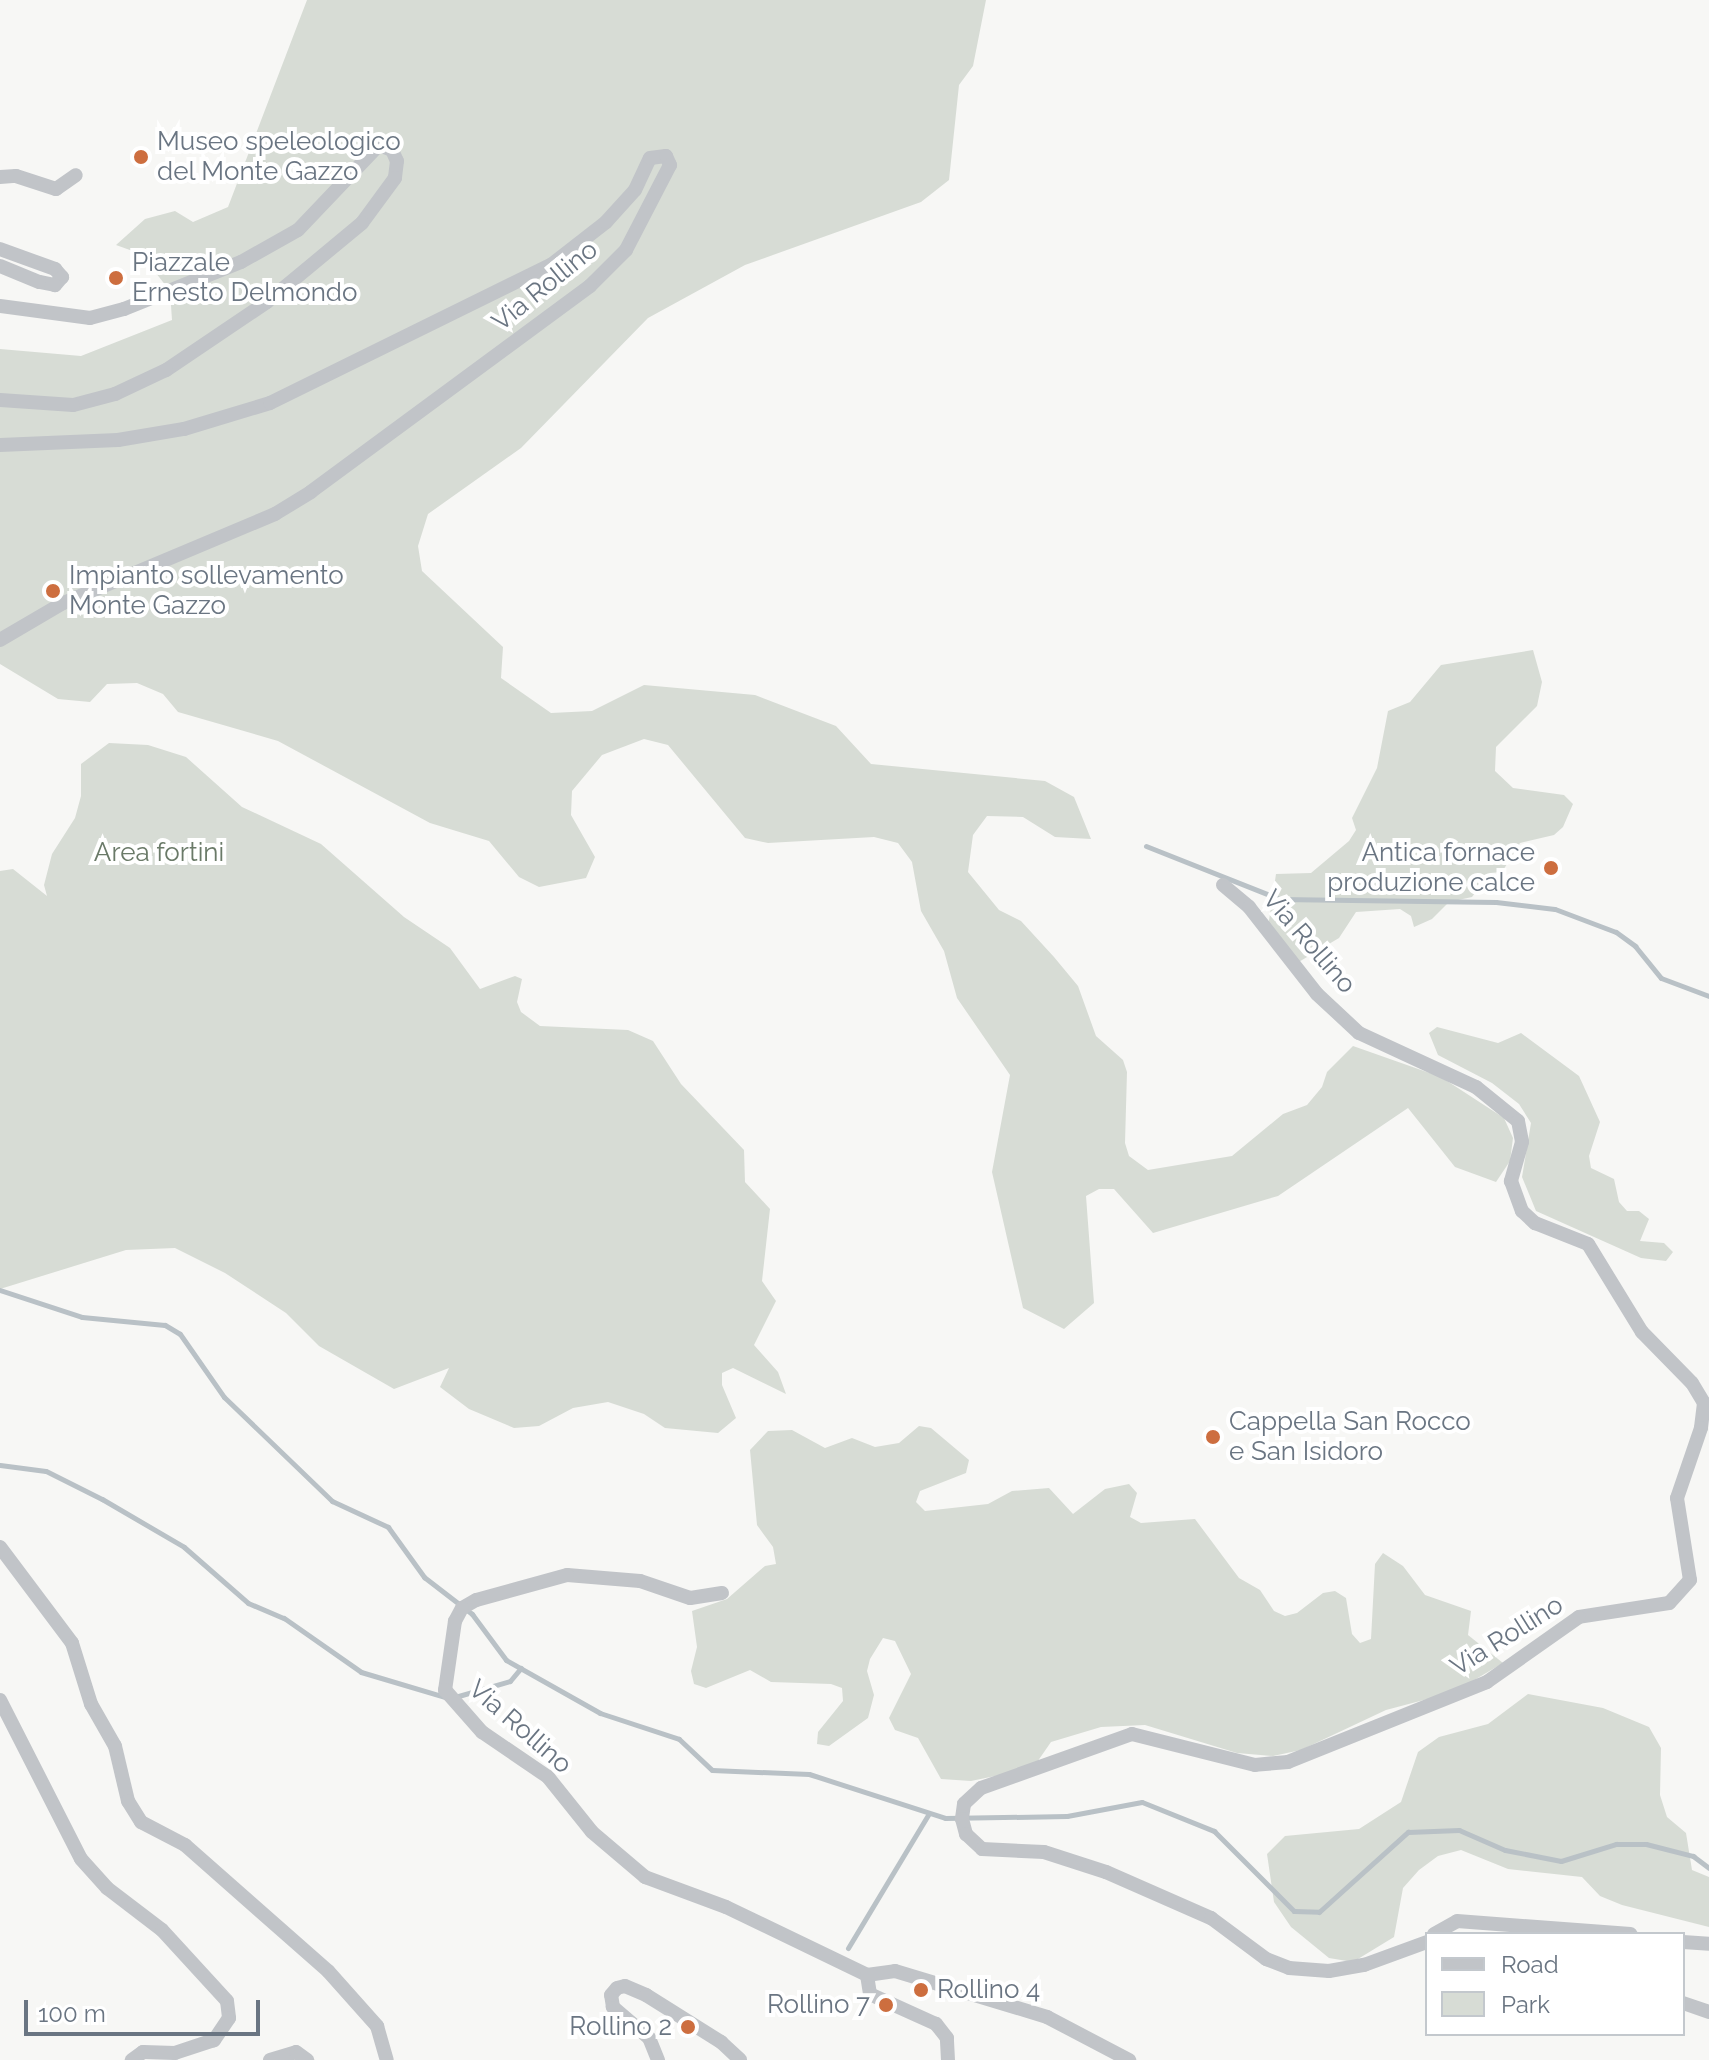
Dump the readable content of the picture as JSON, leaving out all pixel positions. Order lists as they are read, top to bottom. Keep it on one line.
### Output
{"streets":{"street":["Via Rollino"]},"parks":["Area fortini"],"places":["Museo speleologico del Monte Gazzo","Piazzale Ernesto Delmondo","Impianto sollevamento Monte Gazzo","Antica fornace produzione calce","Cappella San Rocco e San Isidoro","Rollino 4","Rollino 7","Rollino 2"],"legend":["Road","Park"],"scale_bar":"100 m"}
